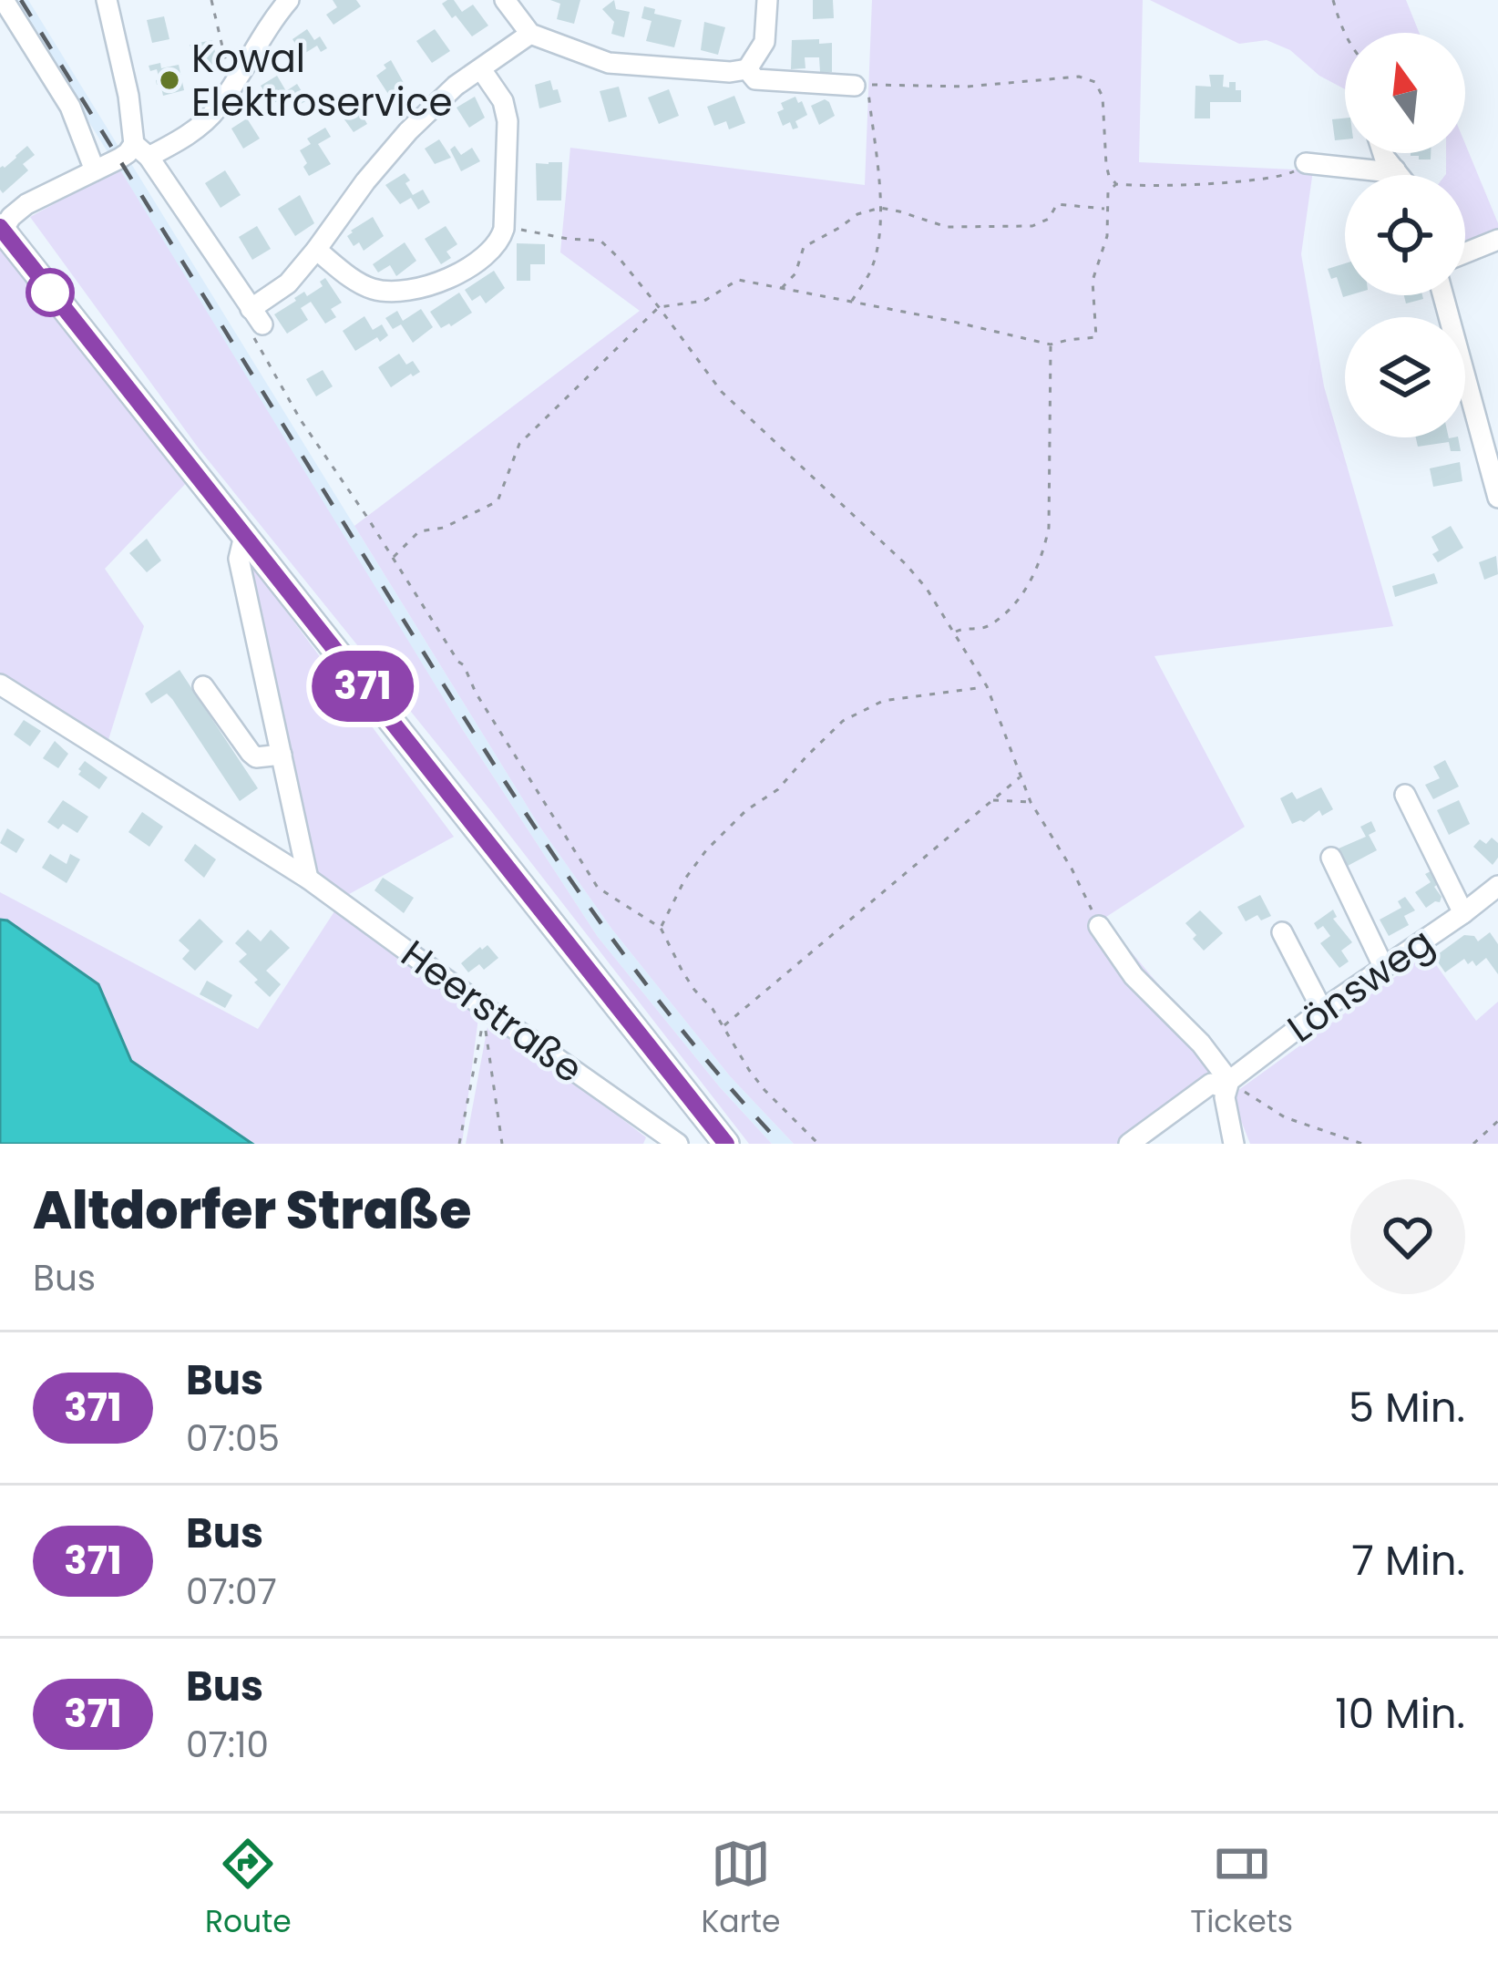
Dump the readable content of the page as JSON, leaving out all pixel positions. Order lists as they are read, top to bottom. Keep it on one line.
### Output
{"streets":{"street":["Lönsweg","Heerstraße"]},"places":["Kowal Elektroservice"],"lines":["bus line 371"],"north":"top","page":{"on_map":"371","heading":["Altdorfer Straße","Bus"],"list":[{"mark":"371","name":"Bus","note":"07:05","value":"5 Min."},{"mark":"371","name":"Bus","note":"07:07","value":"7 Min."},{"mark":"371","name":"Bus","note":"07:10","value":"10 Min."}],"tabs":["Route","Karte","Tickets"]}}
